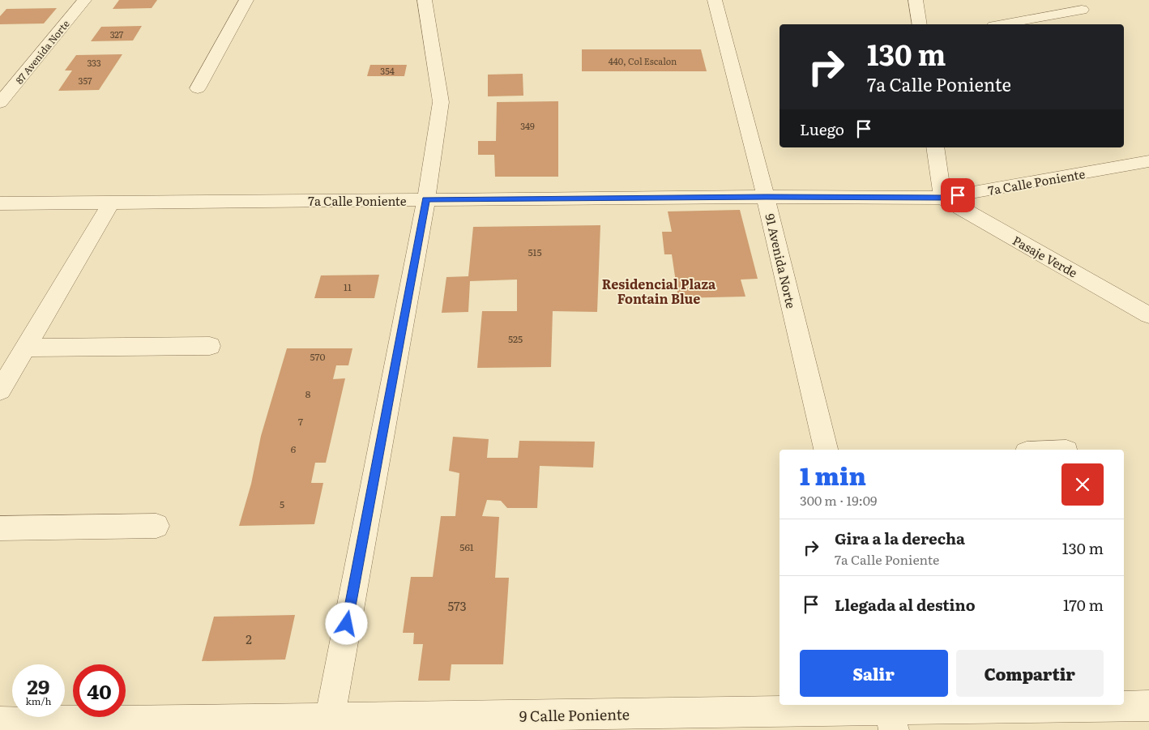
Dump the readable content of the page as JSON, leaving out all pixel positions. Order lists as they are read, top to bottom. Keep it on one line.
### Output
{"streets":{"street":["87 Avenida Norte","7a Calle Poniente","Pasaje Verde","91 Avenida Norte","9 Calle Poniente"]},"crossings":[["7a Calle Poniente","Pasaje Verde"],["7a Calle Poniente","91 Avenida Norte"]],"districts":["Residencial Plaza Fontain Blue"],"house_numbers":["327","440, Col Escalon","333","354","357","349","515","11","525","570","8","7","6","5","561","573","2"],"page":{"turn":["130 m","7a Calle Poniente"],"then":"Luego","heading":["1 min","300 m · 19:09"],"list":[{"name":"Gira a la derecha","note":"7a Calle Poniente","value":"130 m"},{"name":"Llegada al destino","value":"170 m"}],"buttons":["Salir","Compartir"],"speed":"29 km/h","limit":"40"}}
